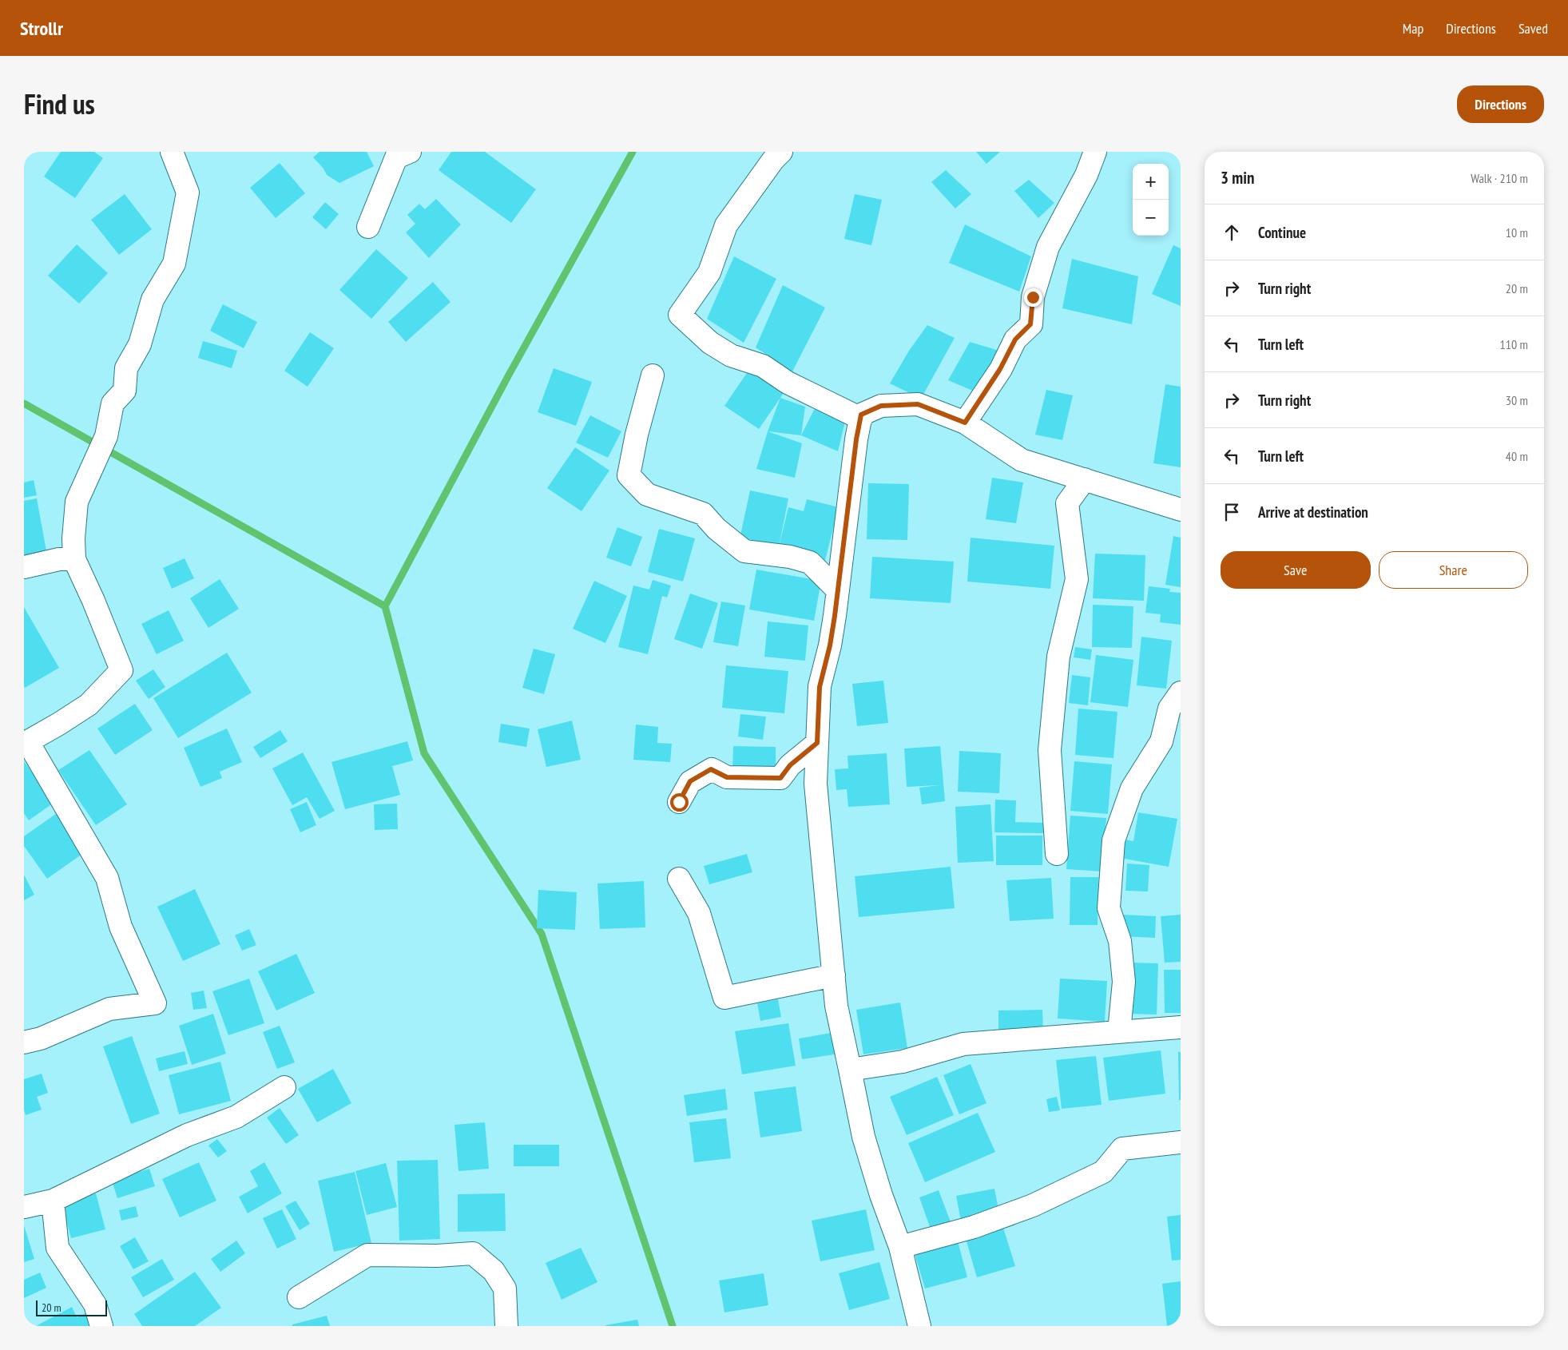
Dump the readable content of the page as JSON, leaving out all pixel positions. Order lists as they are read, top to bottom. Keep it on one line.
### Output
{"scale_bar":"20 m","page":{"header":"Strollr","nav":["Map","Directions","Saved"],"title":"Find us","buttons":["Directions",["Save","Share"]],"heading":["3 min","Walk · 210 m"],"map_buttons":["+","−"],"list":[["Continue","10 m"],["Turn right","20 m"],["Turn left","110 m"],["Turn right","30 m"],["Turn left","40 m"],"Arrive at destination"],"scale":"20 m"}}
